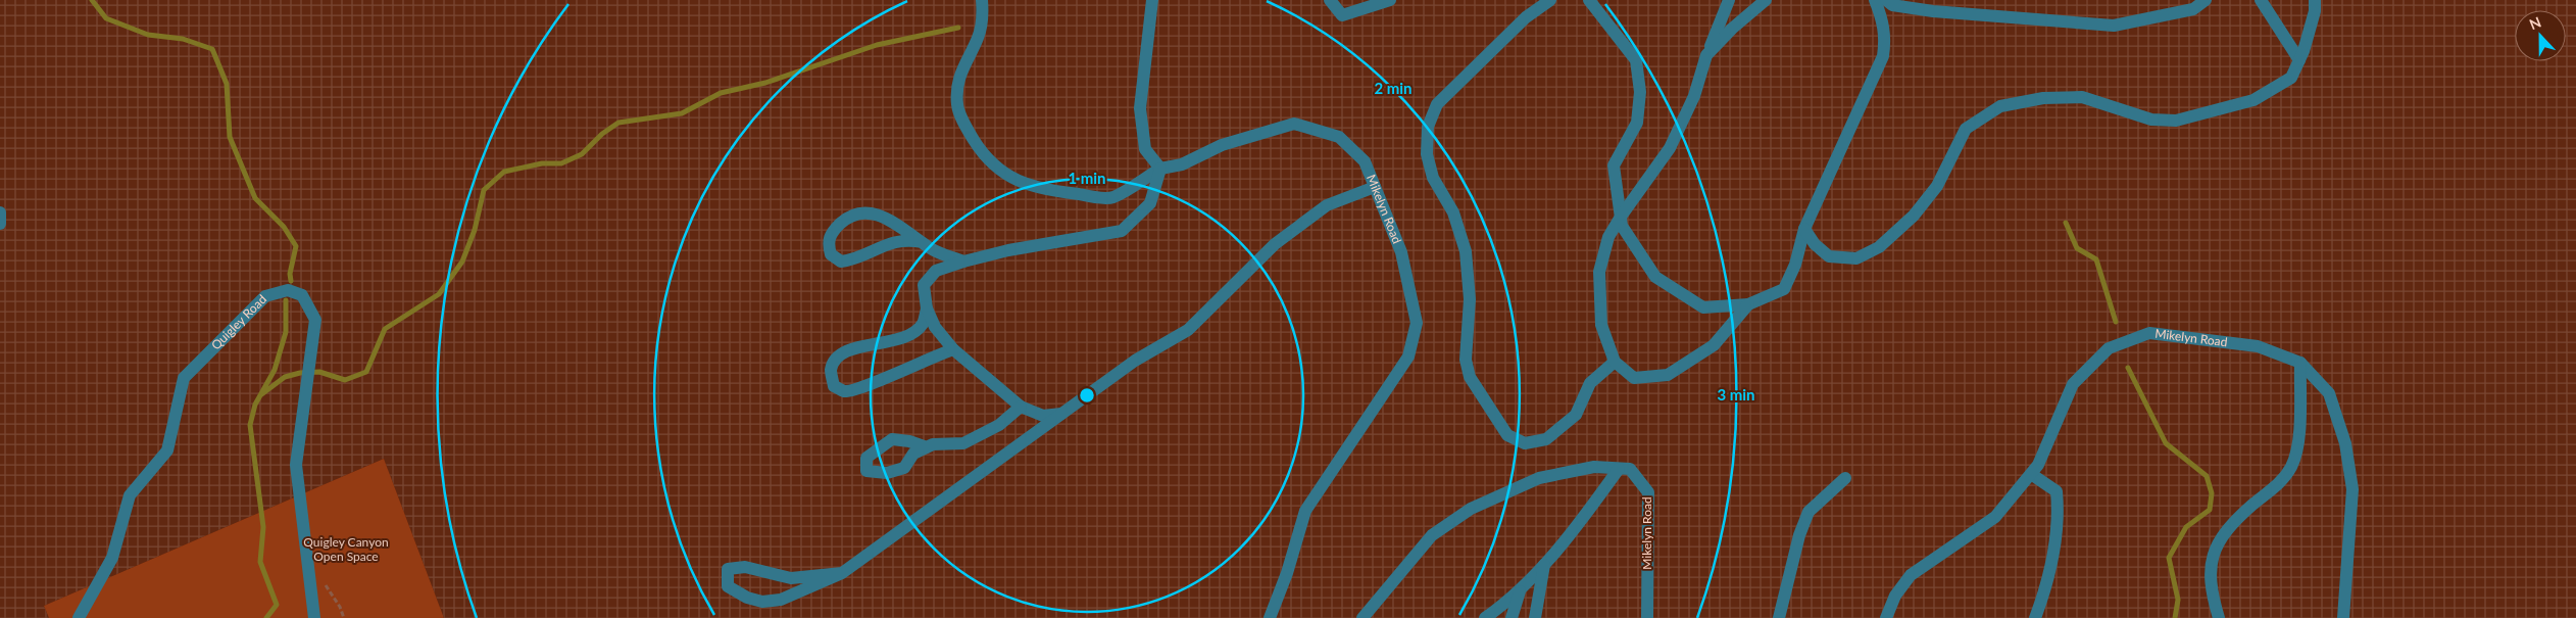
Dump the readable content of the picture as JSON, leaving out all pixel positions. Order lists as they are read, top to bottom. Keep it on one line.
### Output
{"streets":{"street":["Mikelyn Road","Quigley Road"]},"parks":["Quigley Canyon Open Space"],"north":"top","rings":["2 min","1 min","3 min"]}
